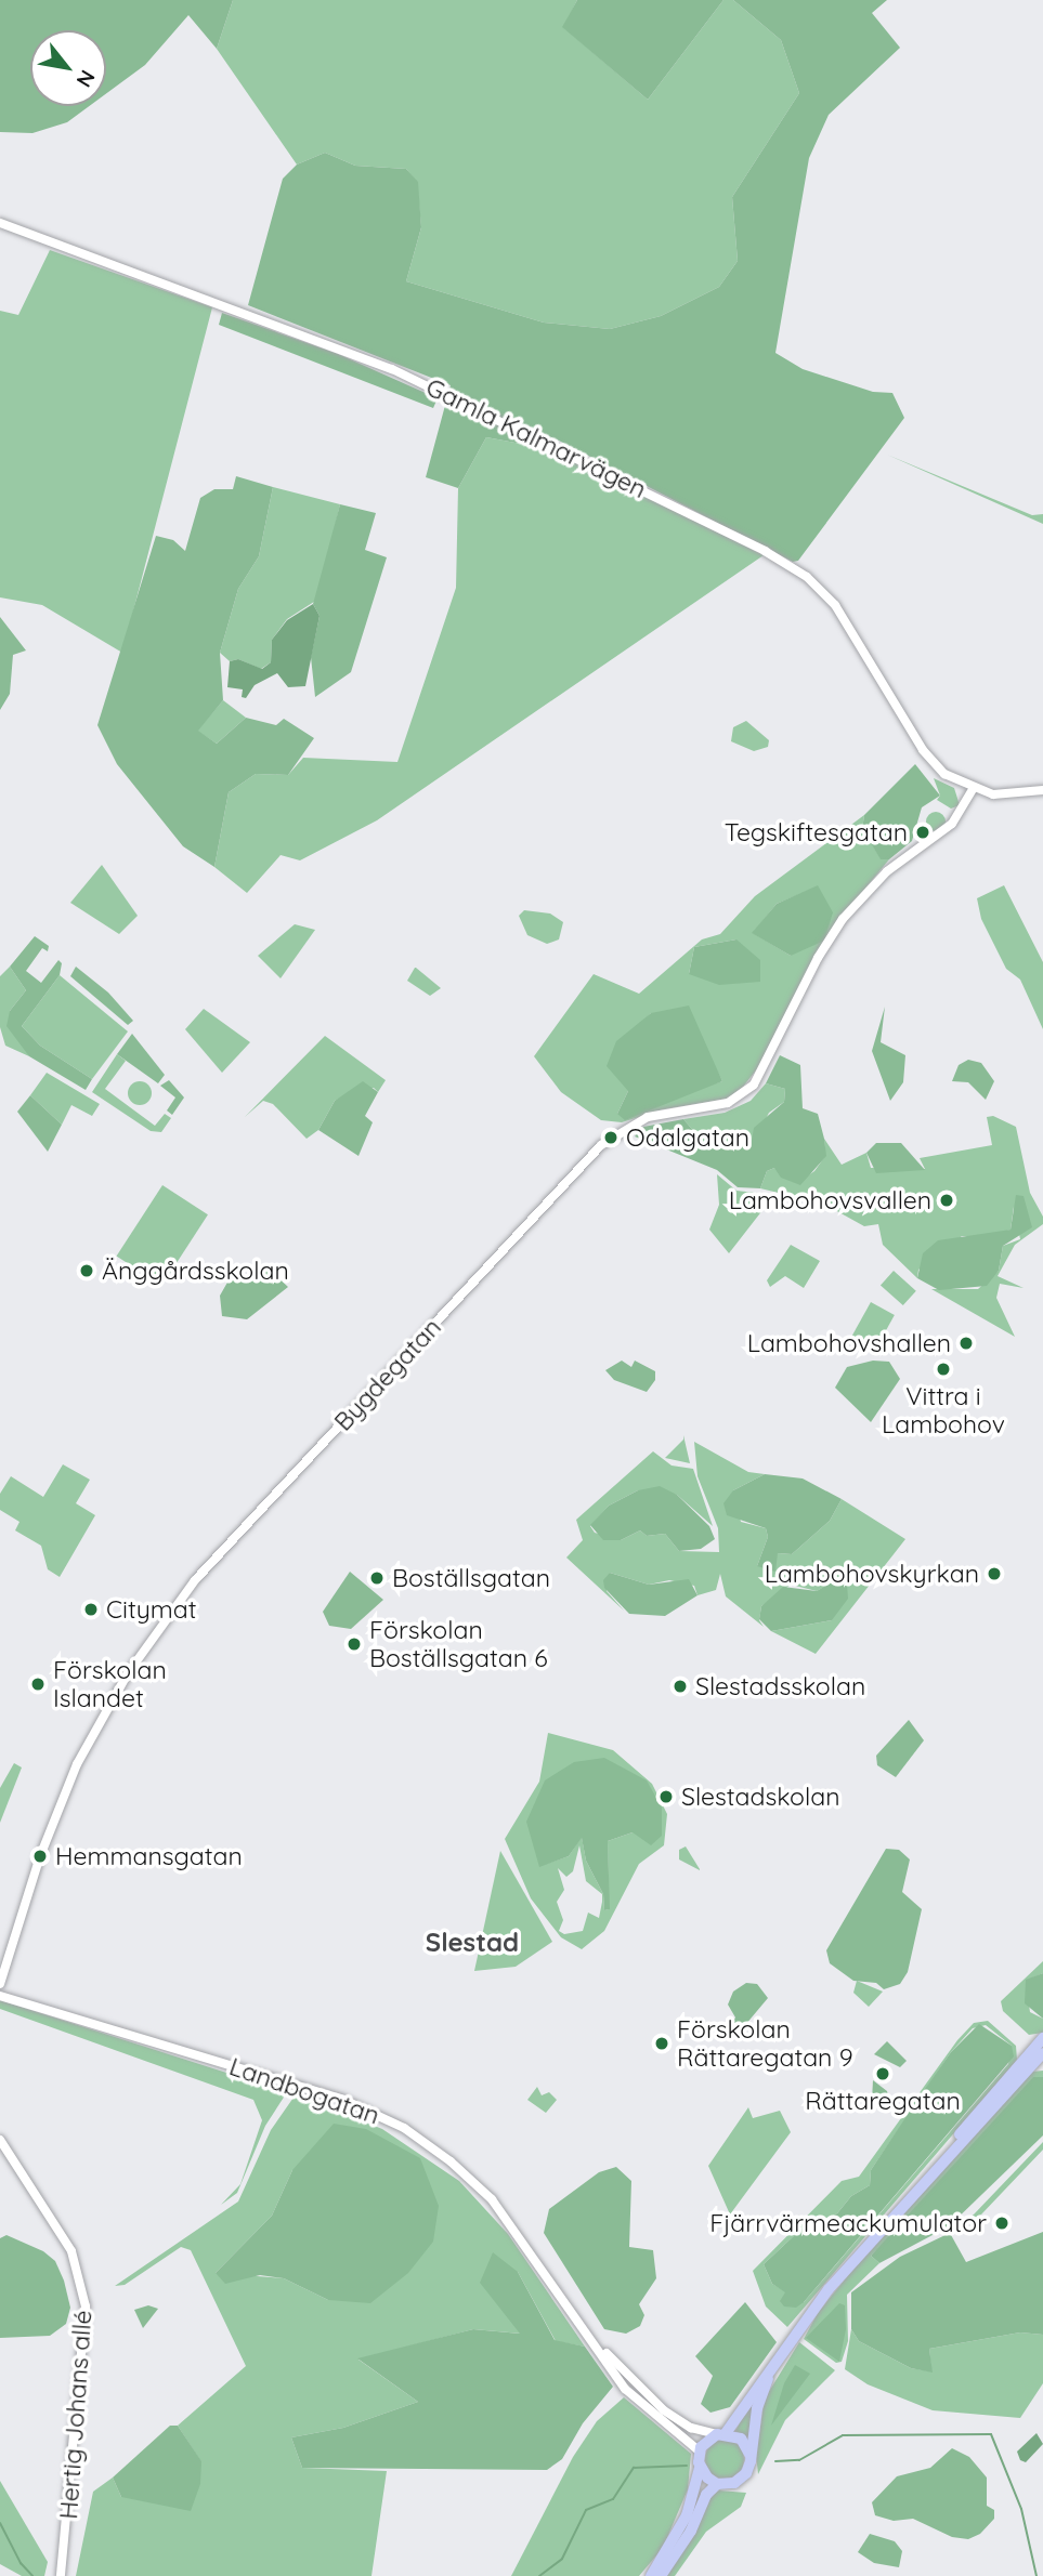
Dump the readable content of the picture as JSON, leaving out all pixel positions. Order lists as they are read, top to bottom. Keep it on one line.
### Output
{"streets":{"street":["Gamla Kalmarvägen","Bygdegatan","Landbogatan","Hertig Johans allé"]},"crossings":[["Gamla Kalmarvägen","Bygdegatan"]],"districts":["Slestad"],"places":["Tegskiftesgatan","Odalgatan","Lambohovsvallen","Änggårdsskolan","Lambohovshallen","Vittra i Lambohov","Lambohovskyrkan","Boställsgatan","Citymat","Förskolan Boställsgatan 6","Förskolan Islandet","Slestadsskolan","Slestadskolan","Hemmansgatan","Förskolan Rättaregatan 9","Rättaregatan","Fjärrvärmeackumulator"],"north":"bottom right"}
